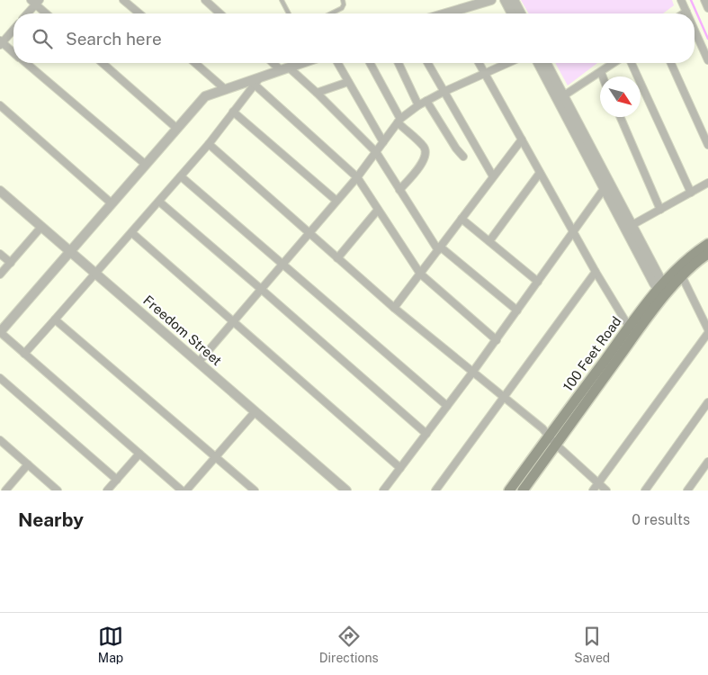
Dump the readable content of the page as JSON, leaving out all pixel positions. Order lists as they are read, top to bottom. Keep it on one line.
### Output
{"streets":{"main road":["100 Feet Road"],"street":["Freedom Street"]},"north":"bottom right","page":{"search":"Search here","heading":["Nearby","0 results"],"nav":["Map","Directions","Saved"]}}
